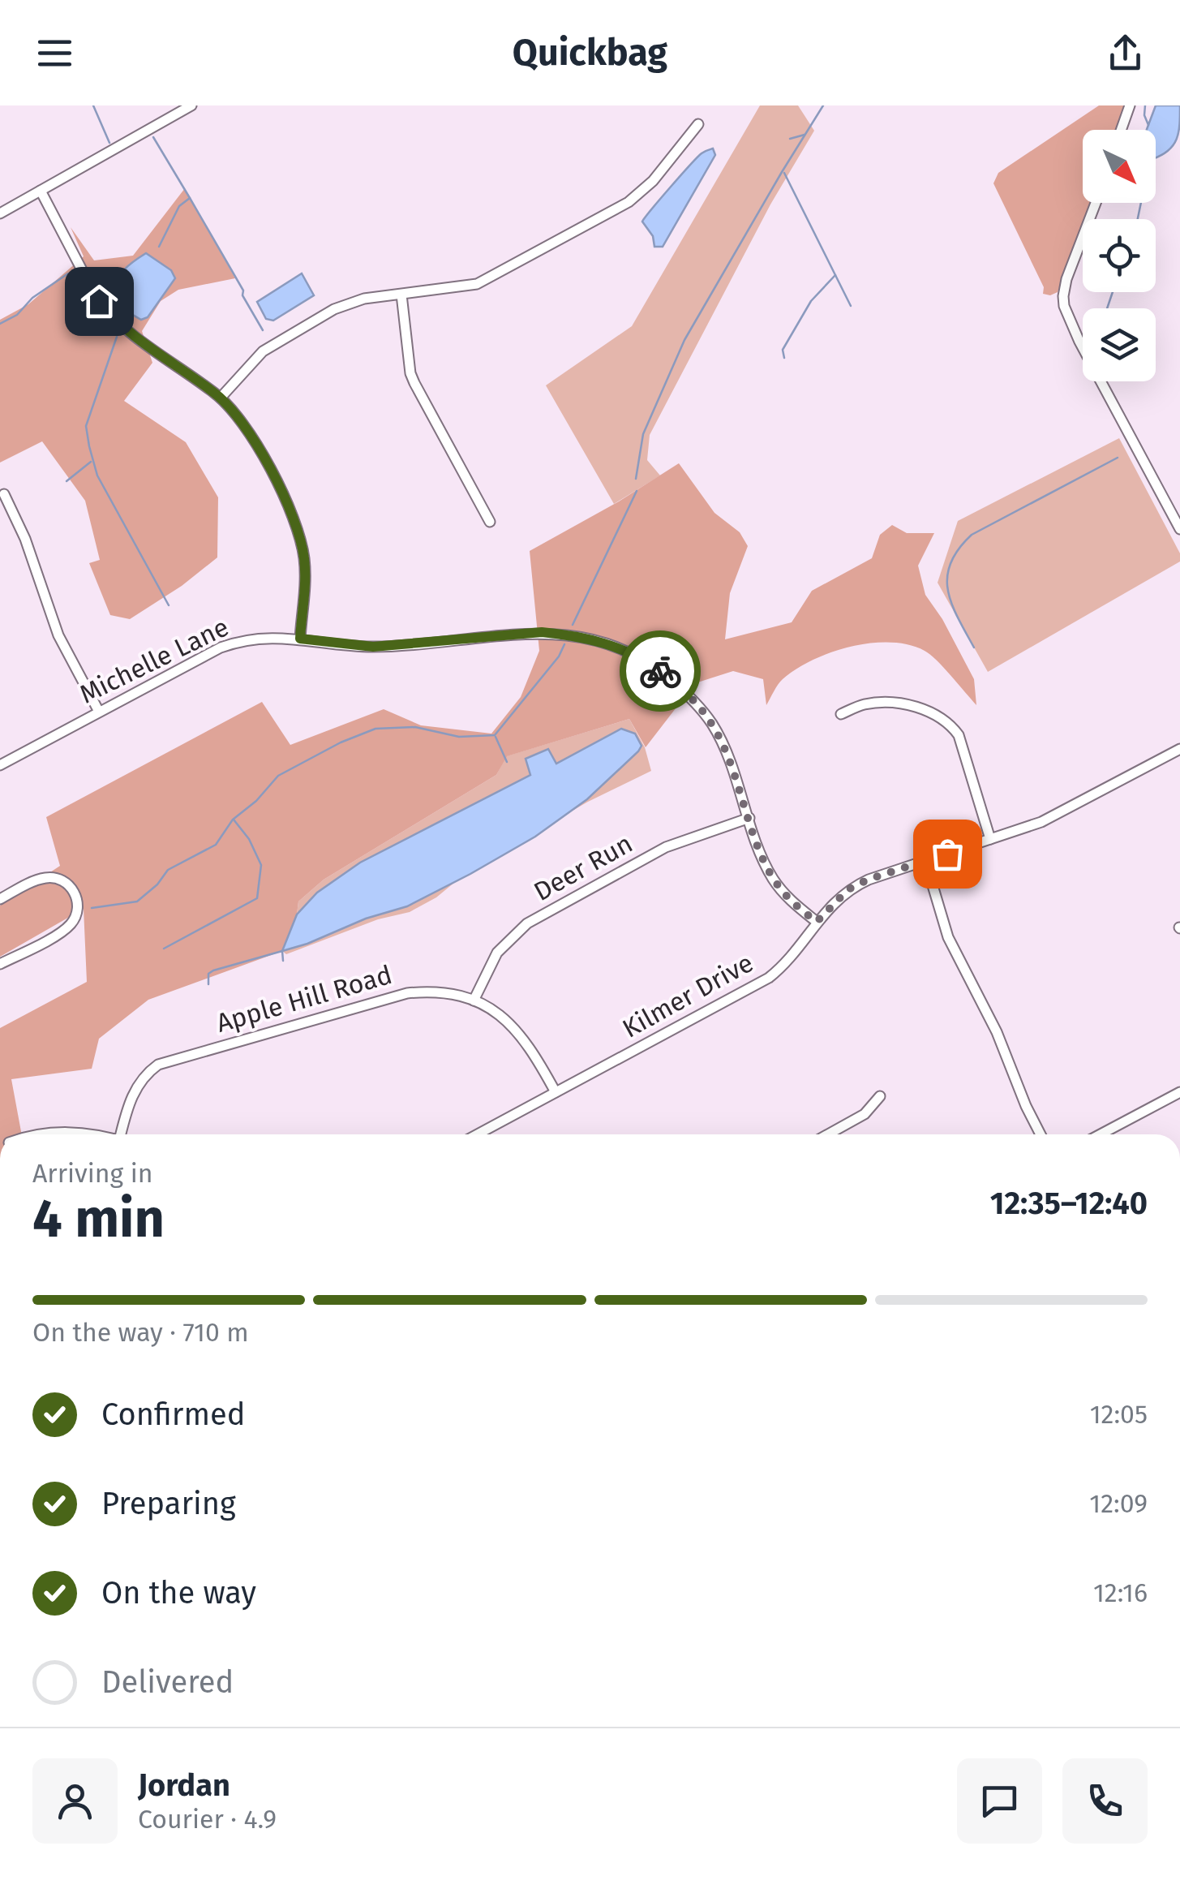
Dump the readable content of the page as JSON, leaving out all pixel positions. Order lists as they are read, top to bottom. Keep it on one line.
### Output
{"streets":{"street":["Michelle Lane","Deer Run","Kilmer Drive","Apple Hill Road"]},"crossings":[["Michelle Lane","Deer Run"],["Michelle Lane","Kilmer Drive"],["Deer Run","Apple Hill Road"],["Kilmer Drive","Apple Hill Road"]],"north":"bottom right","page":{"header":"Quickbag","heading":["4 min","Arriving in","12:35–12:40"],"panel":["Jordan","Courier · 4.9"],"bar":"On the way · 710 m","list":[["Confirmed","12:05"],["Preparing","12:09"],["On the way","12:16"],"Delivered"]}}
